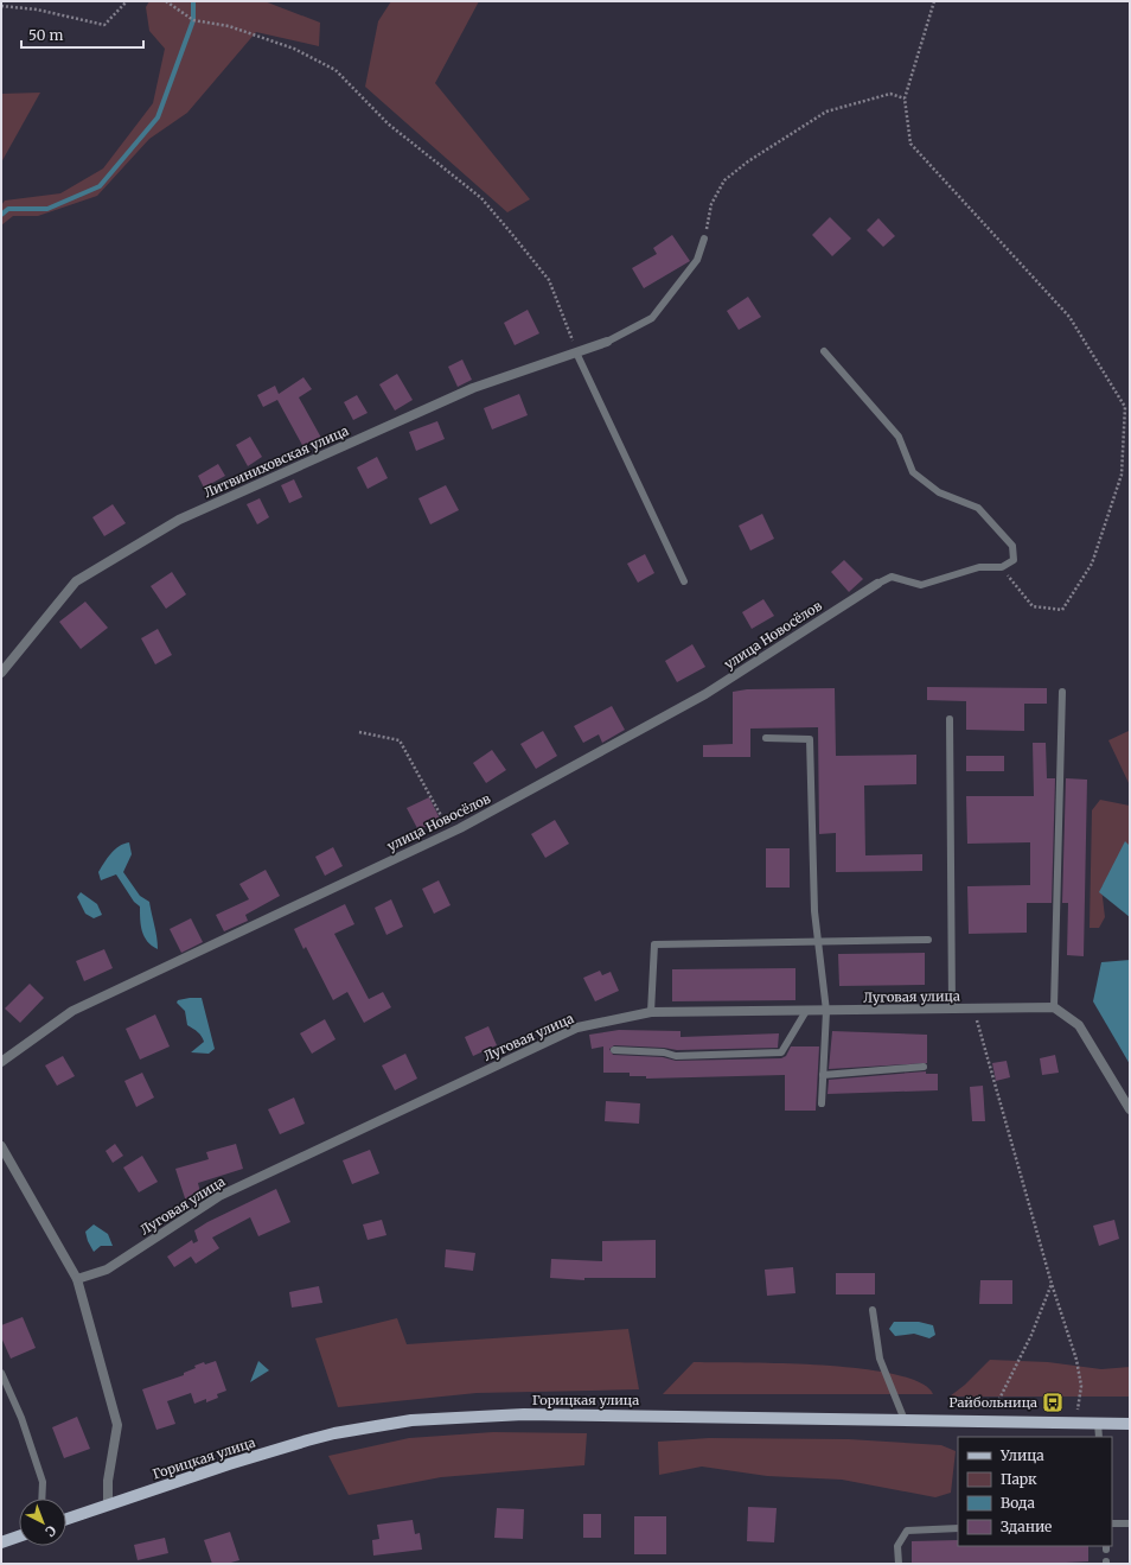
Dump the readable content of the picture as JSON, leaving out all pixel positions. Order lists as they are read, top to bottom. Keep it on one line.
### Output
{"streets":{"main road":["Горицкая улица"],"street":["Литвиниховская улица","улица Новосёлов","Луговая улица"]},"places":{"bus stop":["Райбольница"]},"legend":["Улица","Парк","Вода","Здание"],"scale_bar":"50 m","north":"bottom right"}
